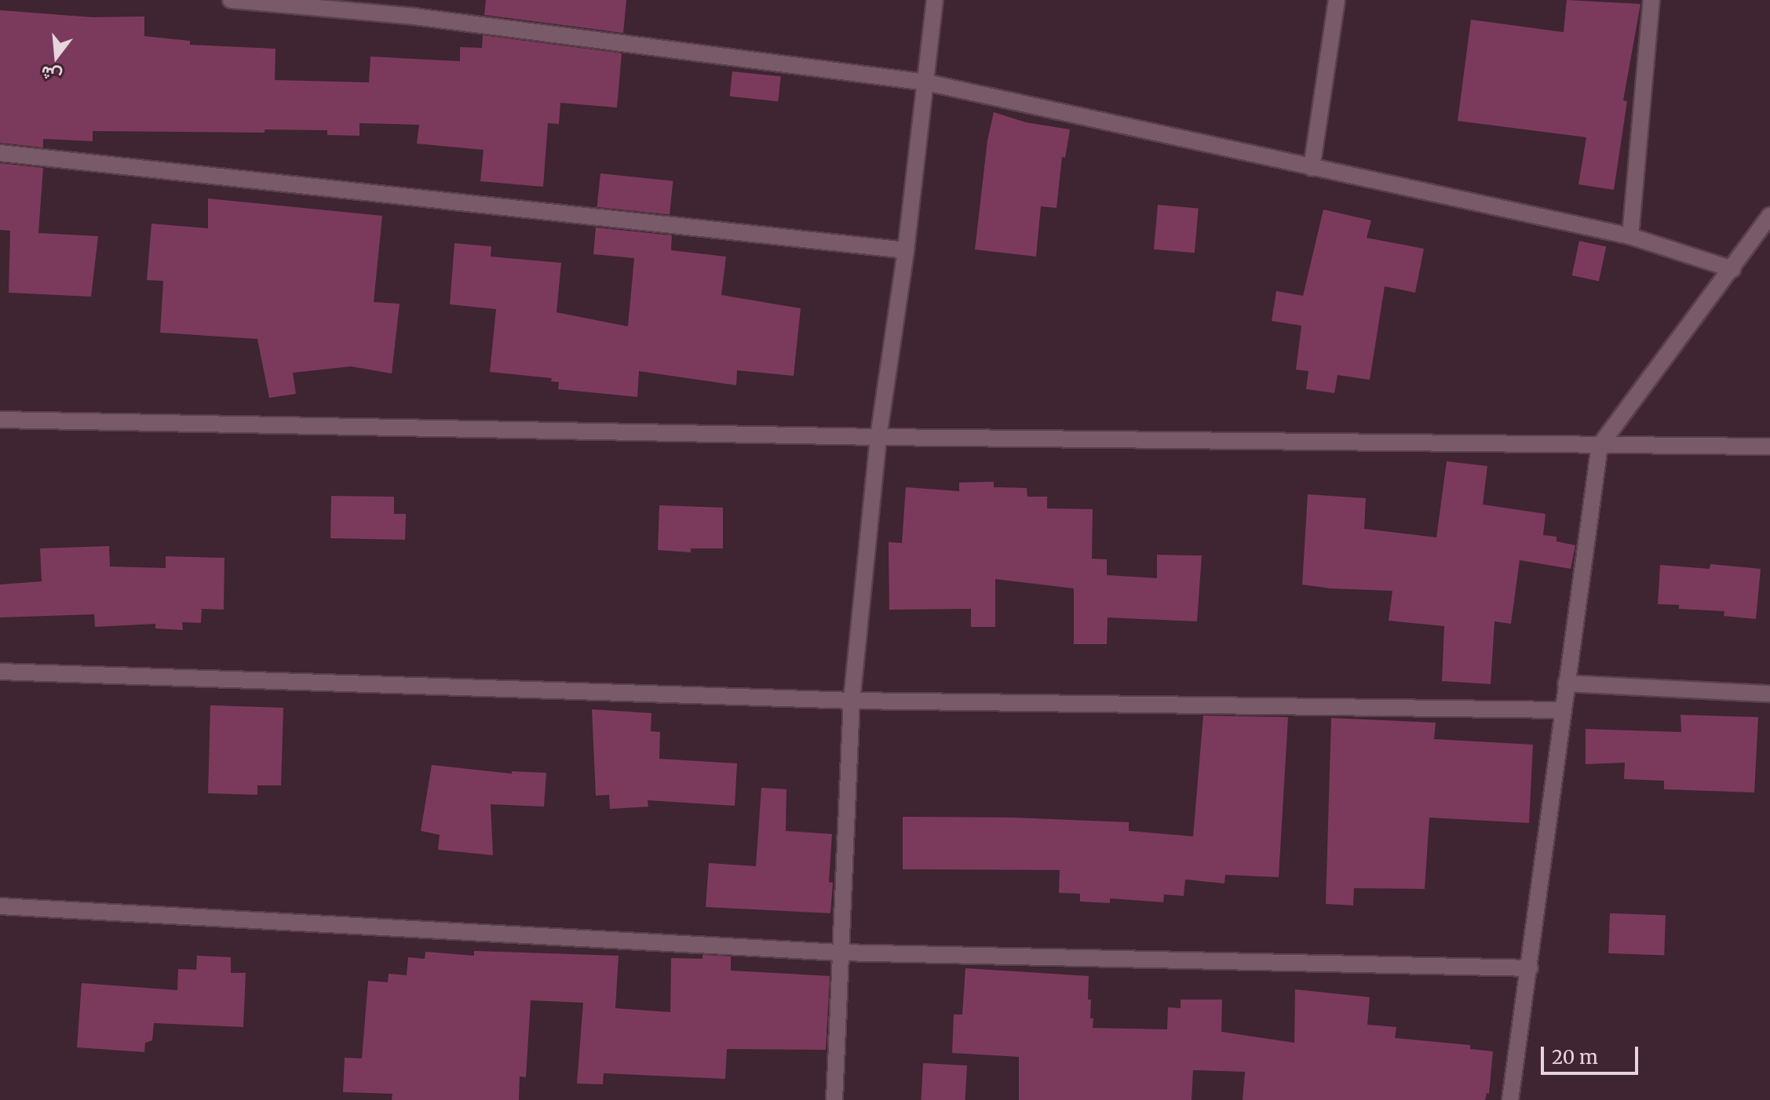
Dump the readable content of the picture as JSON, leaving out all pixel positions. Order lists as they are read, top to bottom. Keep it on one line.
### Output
{"scale_bar":"20 m","north":"bottom"}
